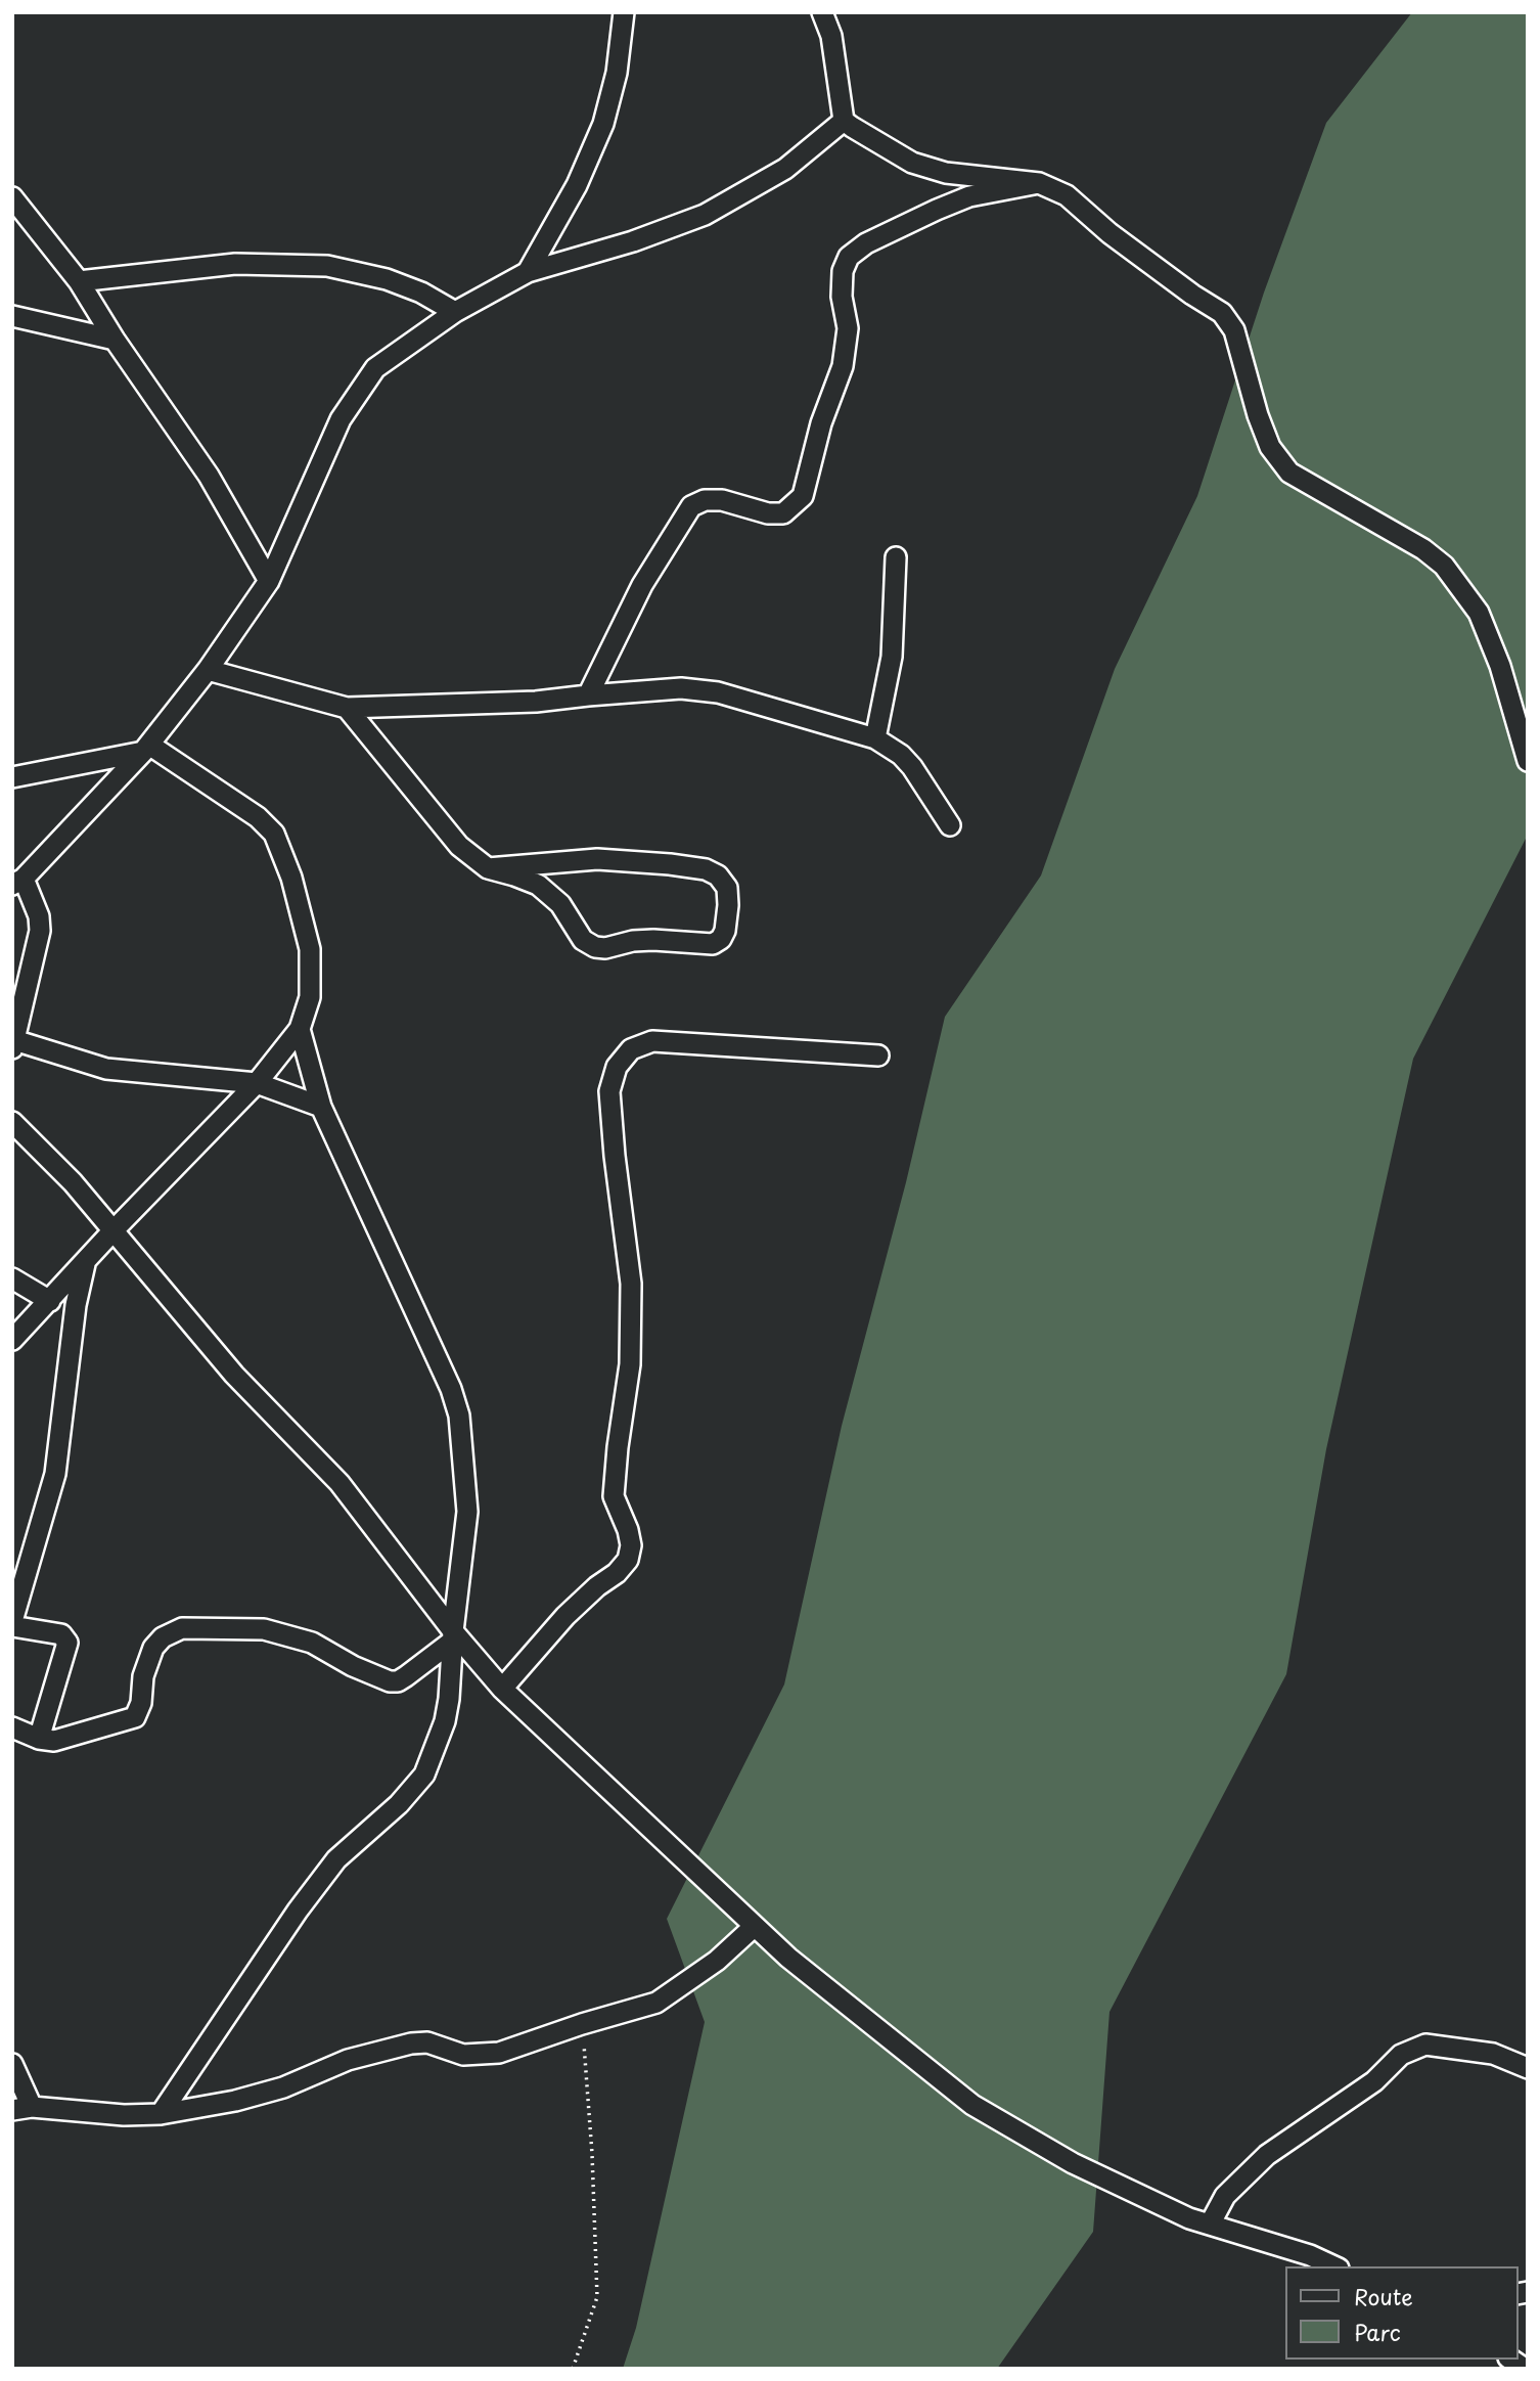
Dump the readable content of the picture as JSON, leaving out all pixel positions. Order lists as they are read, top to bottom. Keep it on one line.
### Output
{"legend":["Route","Parc"]}
